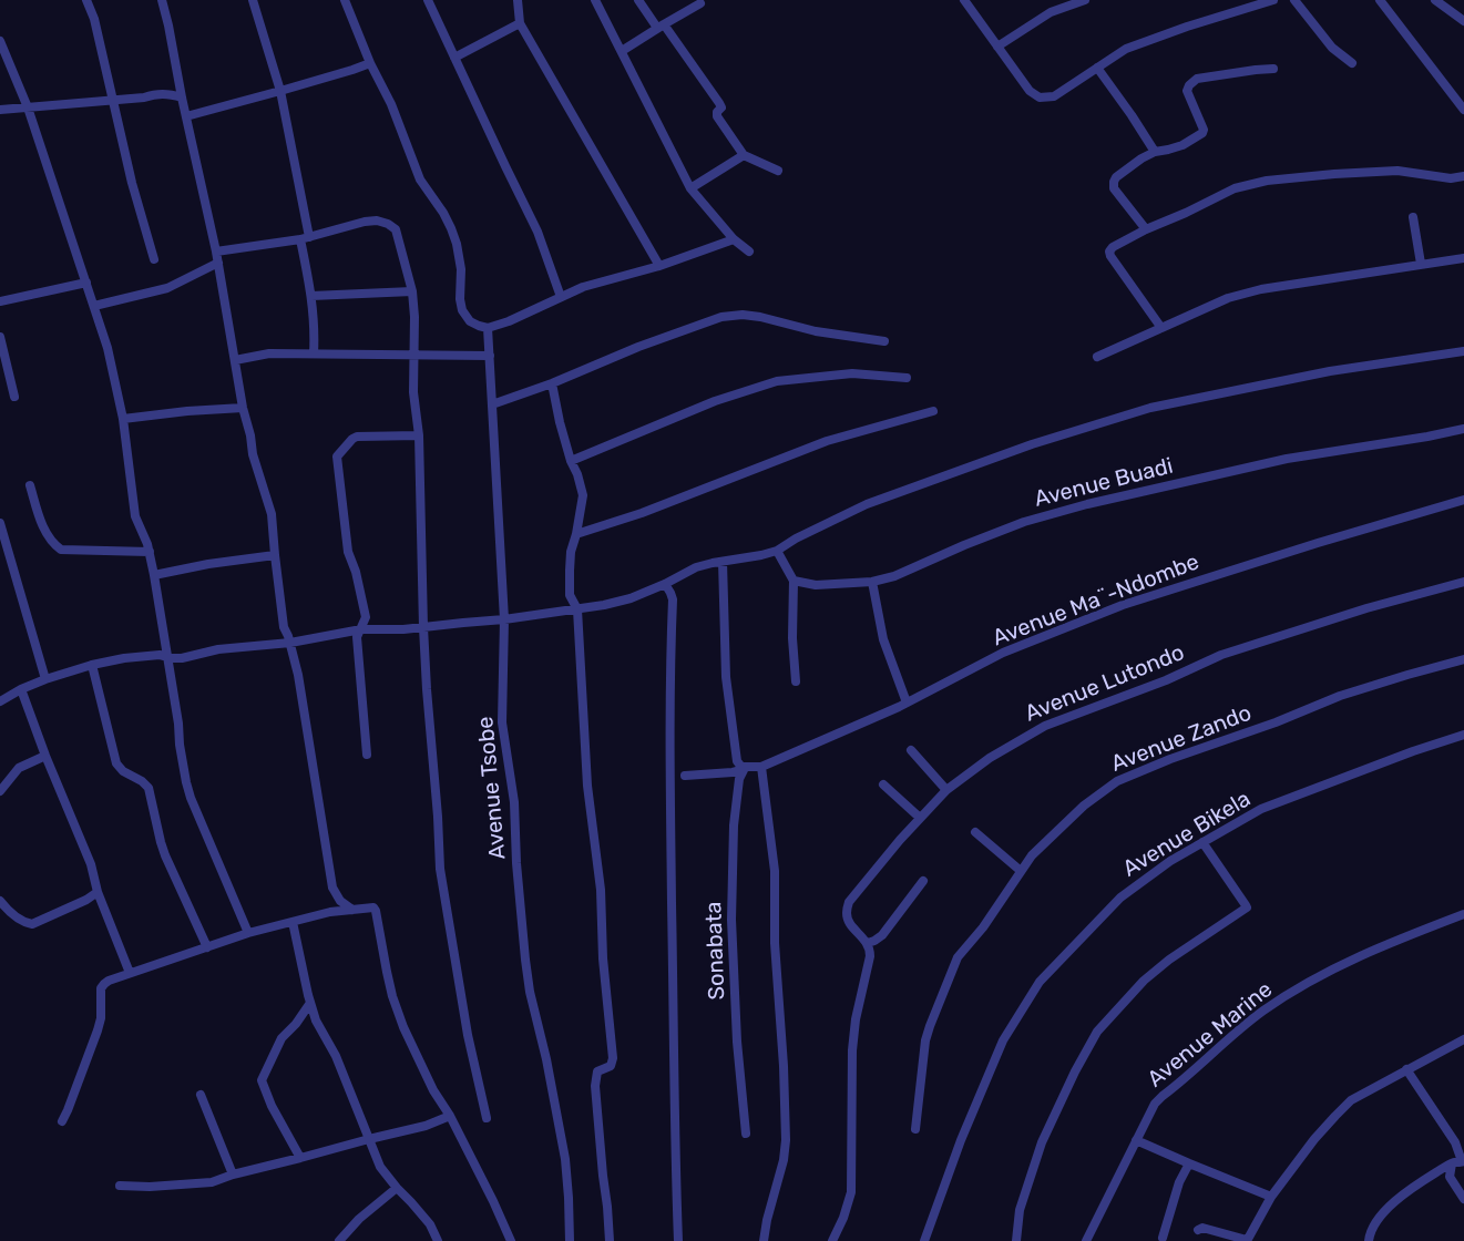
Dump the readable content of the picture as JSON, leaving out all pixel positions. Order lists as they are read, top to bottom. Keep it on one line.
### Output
{"streets":{"street":["Avenue Buadi","Avenue Ma¨-Ndombe","Avenue Lutondo","Avenue Zando","Avenue Tsobe","Avenue Bikela","Sonabata","Avenue Marine"]}}
